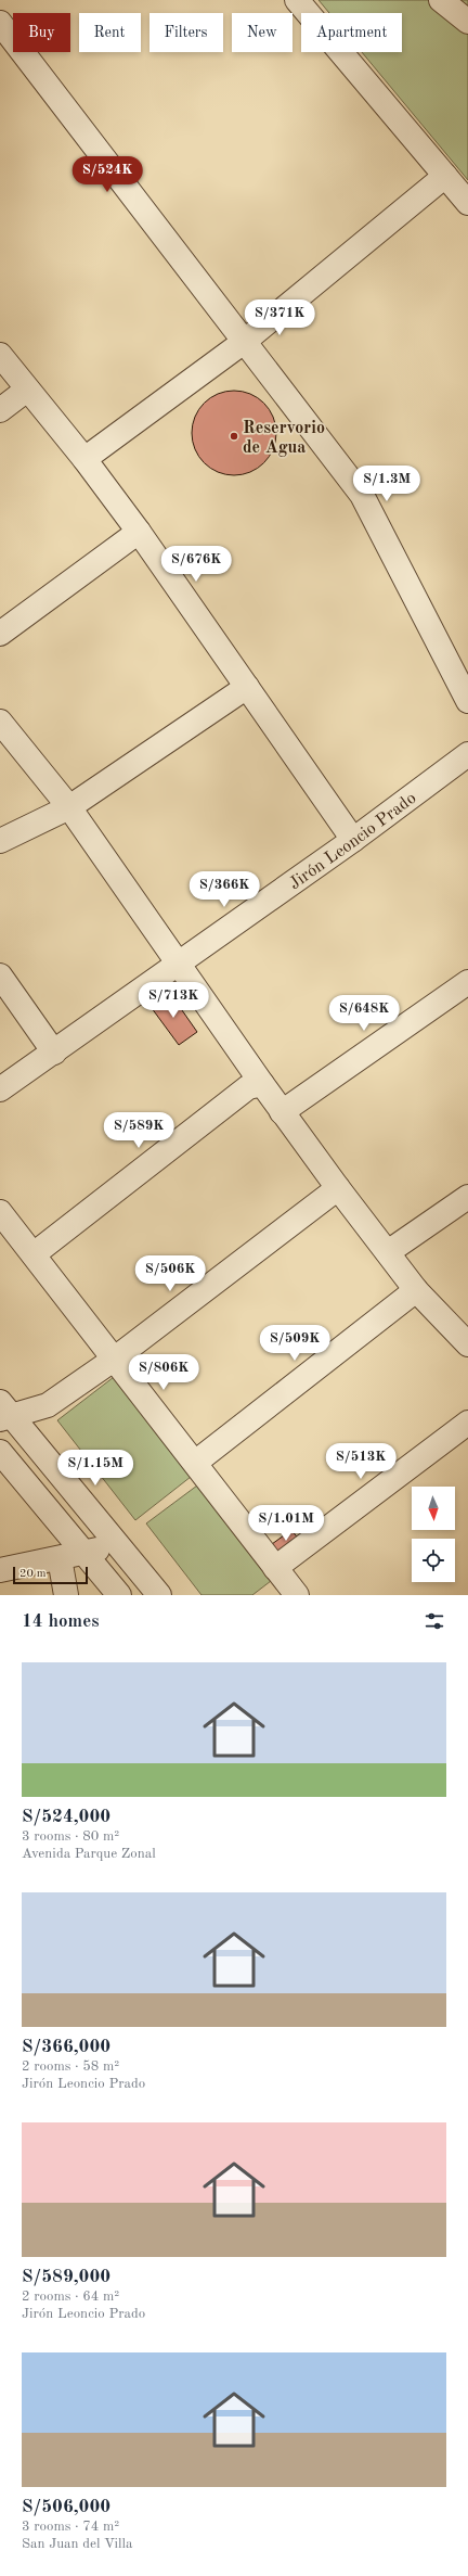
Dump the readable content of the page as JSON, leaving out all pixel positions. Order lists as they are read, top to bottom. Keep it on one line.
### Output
{"streets":{"street":["Jirón Leoncio Prado"]},"places":["Reservorio de Agua"],"scale_bar":"20 m","north":"bottom","page":{"chip":["Buy","Rent","Filters","New","Apartment"],"price":["S/524K","S/371K","S/1.3M","S/676K","S/366K","S/713K","S/648K","S/589K","S/506K","S/509K","S/806K","S/513K","S/1.15M","S/1.01M"],"scale":"20 m","heading":"14 homes","list":[{"name":"S/524,000","note":"3 rooms · 80 m² · Avenida Parque Zonal"},{"name":"S/366,000","note":"2 rooms · 58 m² · Jirón Leoncio Prado"},{"name":"S/589,000","note":"2 rooms · 64 m² · Jirón Leoncio Prado"},{"name":"S/506,000","note":"3 rooms · 74 m² · San Juan del Villa"}]}}
